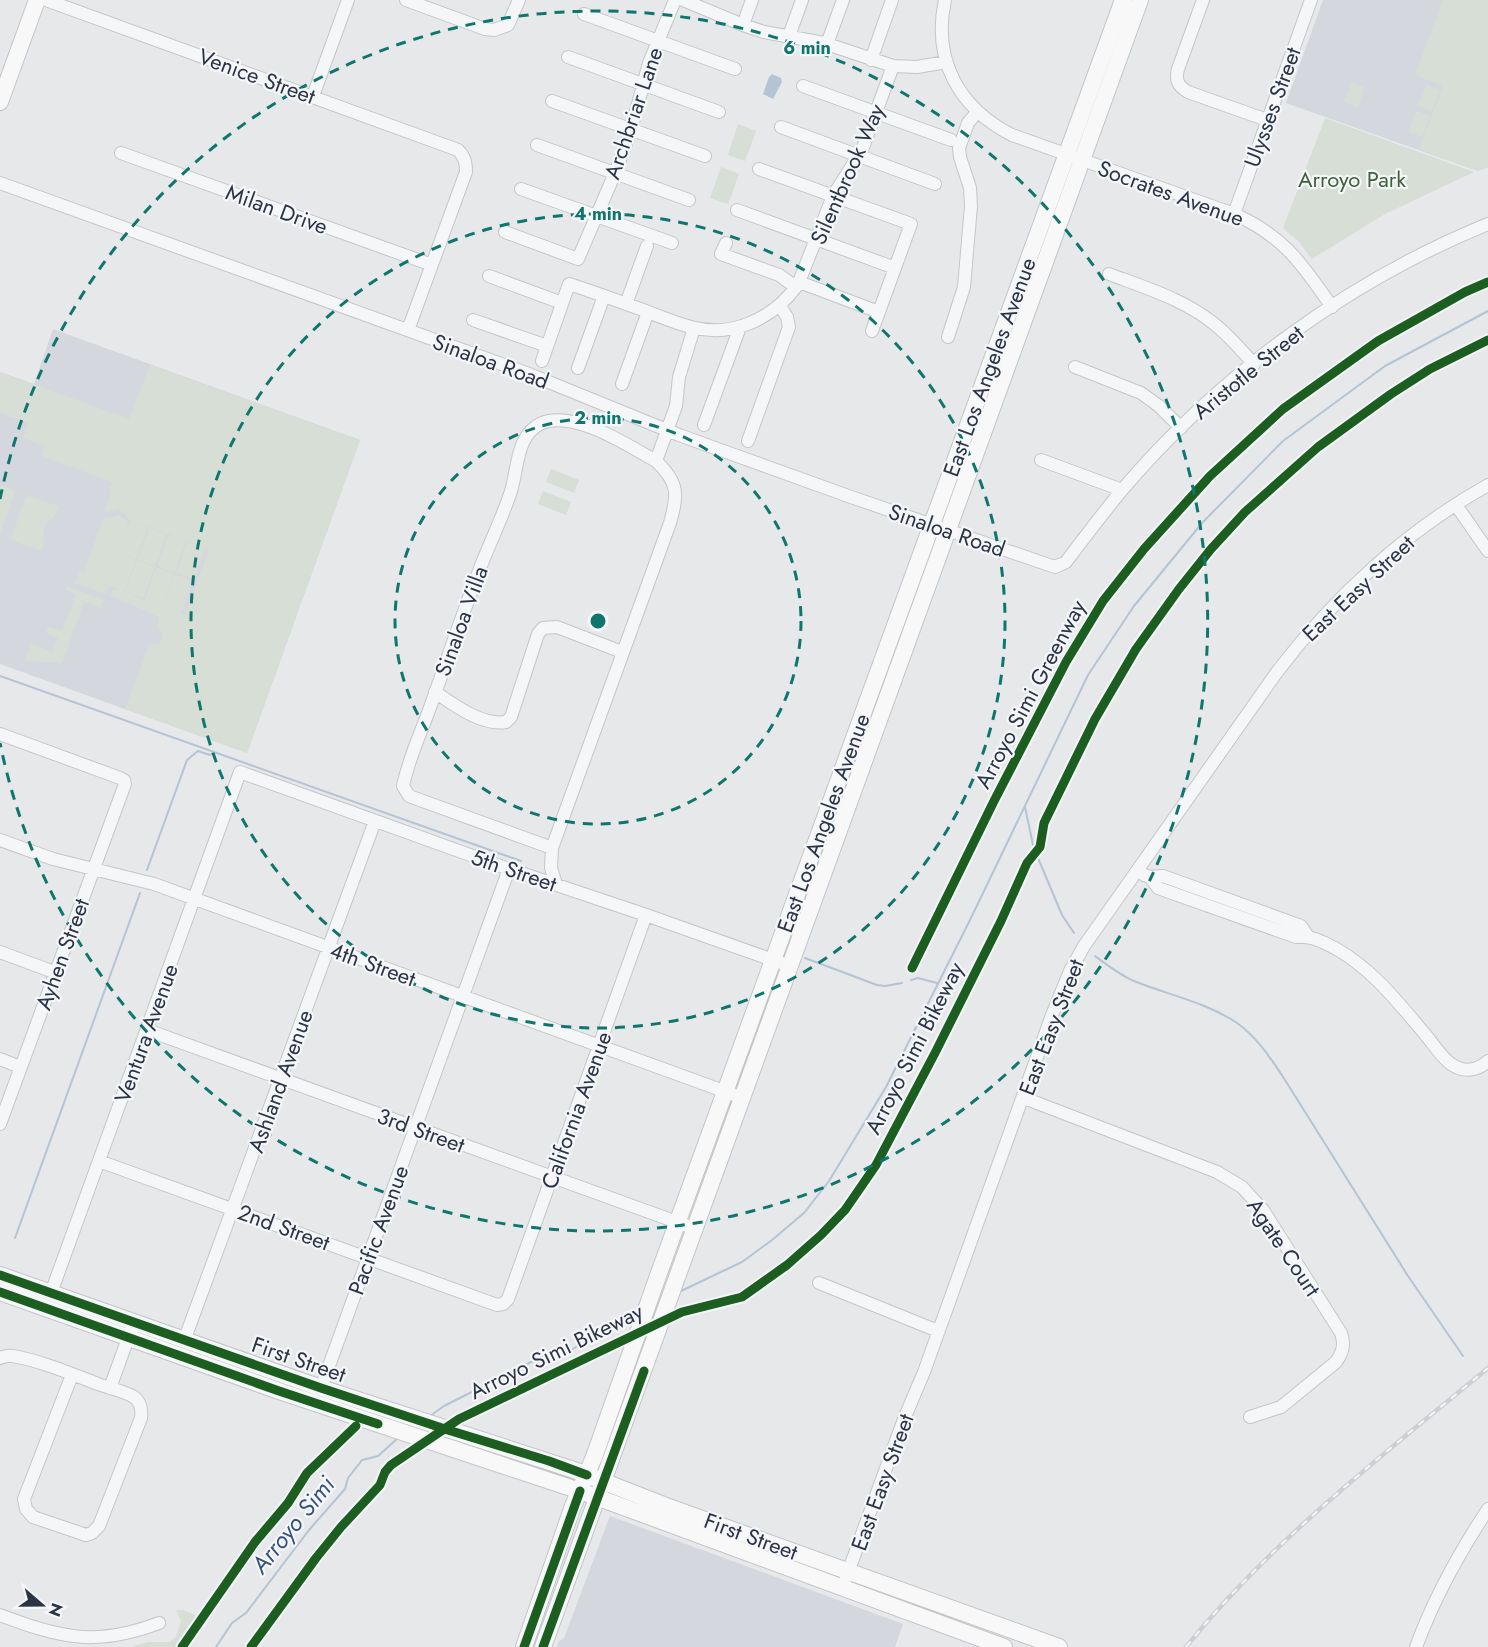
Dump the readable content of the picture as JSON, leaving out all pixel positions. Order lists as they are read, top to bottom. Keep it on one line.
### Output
{"streets":{"main road":["East Los Angeles Avenue","First Street"],"street":["Venice Street","Ulysses Street","Archbriar Lane","Silentbrook Way","Socrates Avenue","Milan Drive","Sinaloa Road","Aristotle Street","East Easy Street","Sinaloa Villa","5th Street","Ayhen Street","4th Street","Ventura Avenue","Ashland Avenue","California Avenue","3rd Street","2nd Street","Pacific Avenue","Agate Court"],"cycle path":["Arroyo Simi Greenway","Arroyo Simi Bikeway"]},"crossings":[["Venice Street","Milan Drive"],["Ulysses Street","Socrates Avenue"],["Socrates Avenue","East Los Angeles Avenue"],["Socrates Avenue","Aristotle Street"],["Sinaloa Road","East Los Angeles Avenue"],["Sinaloa Road","Aristotle Street"],["East Los Angeles Avenue","5th Street"],["East Los Angeles Avenue","4th Street"],["East Los Angeles Avenue","3rd Street"],["East Los Angeles Avenue","First Street"],["East Easy Street","Agate Court"],["East Easy Street","First Street"],["Sinaloa Villa","5th Street"],["5th Street","Ventura Avenue"],["5th Street","Ashland Avenue"],["5th Street","California Avenue"],["5th Street","Pacific Avenue"],["Ayhen Street","4th Street"],["4th Street","Ventura Avenue"],["4th Street","Ashland Avenue"],["4th Street","California Avenue"],["4th Street","Pacific Avenue"],["Ventura Avenue","3rd Street"],["Ventura Avenue","2nd Street"],["Ventura Avenue","First Street"],["Ashland Avenue","3rd Street"],["Ashland Avenue","2nd Street"],["Ashland Avenue","First Street"],["California Avenue","3rd Street"],["California Avenue","2nd Street"],["3rd Street","Pacific Avenue"],["2nd Street","Pacific Avenue"],["Pacific Avenue","First Street"]],"water":["Arroyo Simi"],"parks":["Arroyo Park"],"north":"right","rings":["6 min","4 min","2 min"]}
